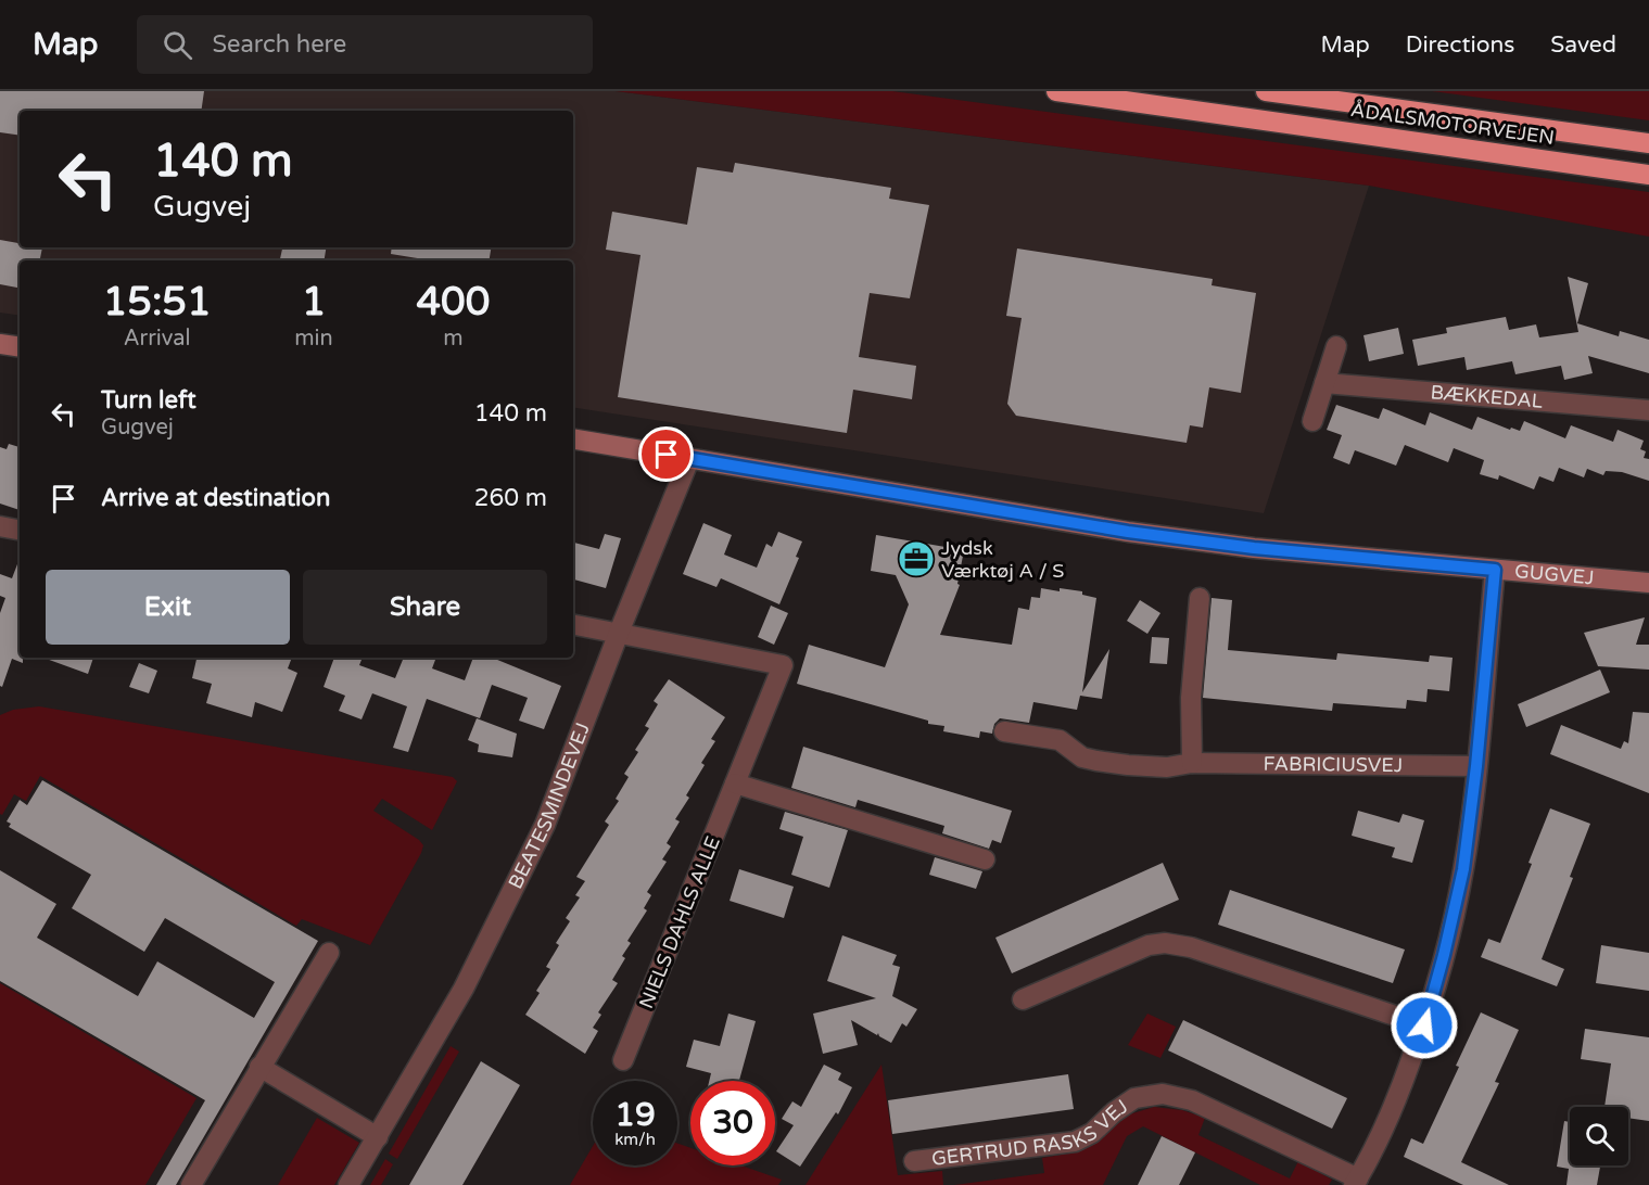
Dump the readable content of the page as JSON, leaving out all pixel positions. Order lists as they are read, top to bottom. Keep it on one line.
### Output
{"streets":{"highway":["ÅDALSMOTORVEJEN"],"street":["BÆKKEDAL","GUGVEJ","FABRICIUSVEJ","BEATESMINDEVEJ","NIELS DAHLS ALLE","GERTRUD RASKS VEJ"]},"crossings":[["GUGVEJ","BEATESMINDEVEJ"],["GUGVEJ","GERTRUD RASKS VEJ"],["FABRICIUSVEJ","GERTRUD RASKS VEJ"],["BEATESMINDEVEJ","NIELS DAHLS ALLE"]],"places":{"office":["Jydsk Værktøj A / S"]},"page":{"header":"Map","search":"Search here","nav":["Map","Directions","Saved"],"turn":["140 m","Gugvej"],"eta":["15:51","Arrival","1","min","400","m"],"list":[{"name":"Turn left","note":"Gugvej","value":"140 m"},{"name":"Arrive at destination","value":"260 m"}],"buttons":["Exit","Share"],"speed":"19 km/h","limit":"30"}}
